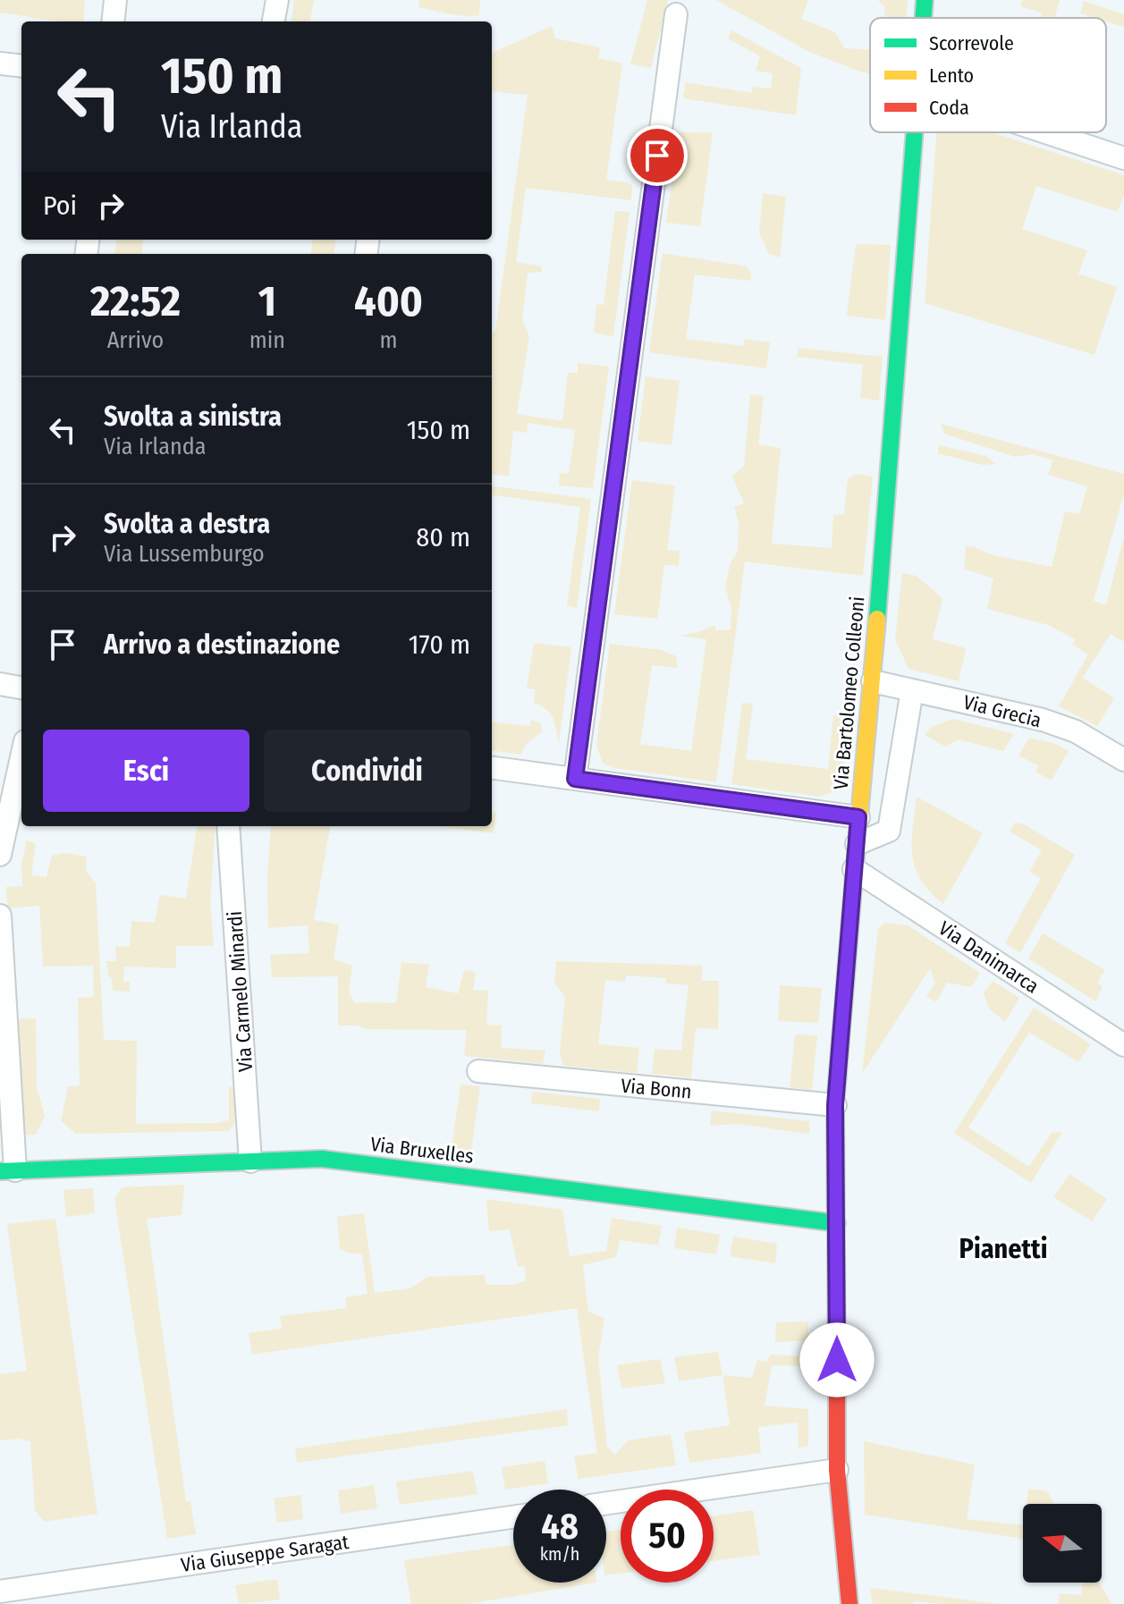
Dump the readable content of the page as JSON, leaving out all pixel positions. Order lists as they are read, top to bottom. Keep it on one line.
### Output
{"streets":{"main road":["Via Bartolomeo Colleoni","Via Bruxelles"],"street":["Via Grecia","Via Danimarca","Via Carmelo Minardi","Via Bonn","Via Giuseppe Saragat"]},"crossings":[["Via Bartolomeo Colleoni","Via Grecia"],["Via Bartolomeo Colleoni","Via Danimarca"],["Via Bartolomeo Colleoni","Via Bonn"],["Via Bartolomeo Colleoni","Via Bruxelles"],["Via Carmelo Minardi","Via Bruxelles"]],"districts":["Pianetti"],"legend":["Scorrevole","Lento","Coda"],"north":"left","page":{"turn":["150 m","Via Irlanda"],"then":"Poi","eta":["22:52","Arrivo","1","min","400","m"],"list":[{"name":"Svolta a sinistra","note":"Via Irlanda","value":"150 m"},{"name":"Svolta a destra","note":"Via Lussemburgo","value":"80 m"},{"name":"Arrivo a destinazione","value":"170 m"}],"buttons":["Esci","Condividi"],"speed":"48 km/h","limit":"50"}}
